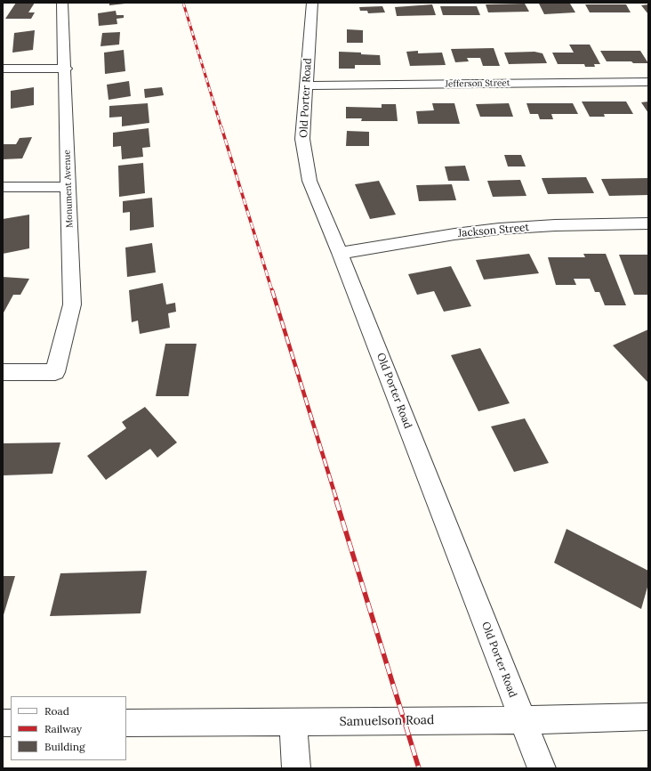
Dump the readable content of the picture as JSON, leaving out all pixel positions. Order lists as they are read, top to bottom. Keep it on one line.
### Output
{"streets":{"street":["Jefferson Street","Old Porter Road","Monument Avenue","Jackson Street","Samuelson Road"]},"crossings":[["Jefferson Street","Old Porter Road"],["Old Porter Road","Jackson Street"],["Old Porter Road","Samuelson Road"]],"legend":["Road","Railway","Building"]}
